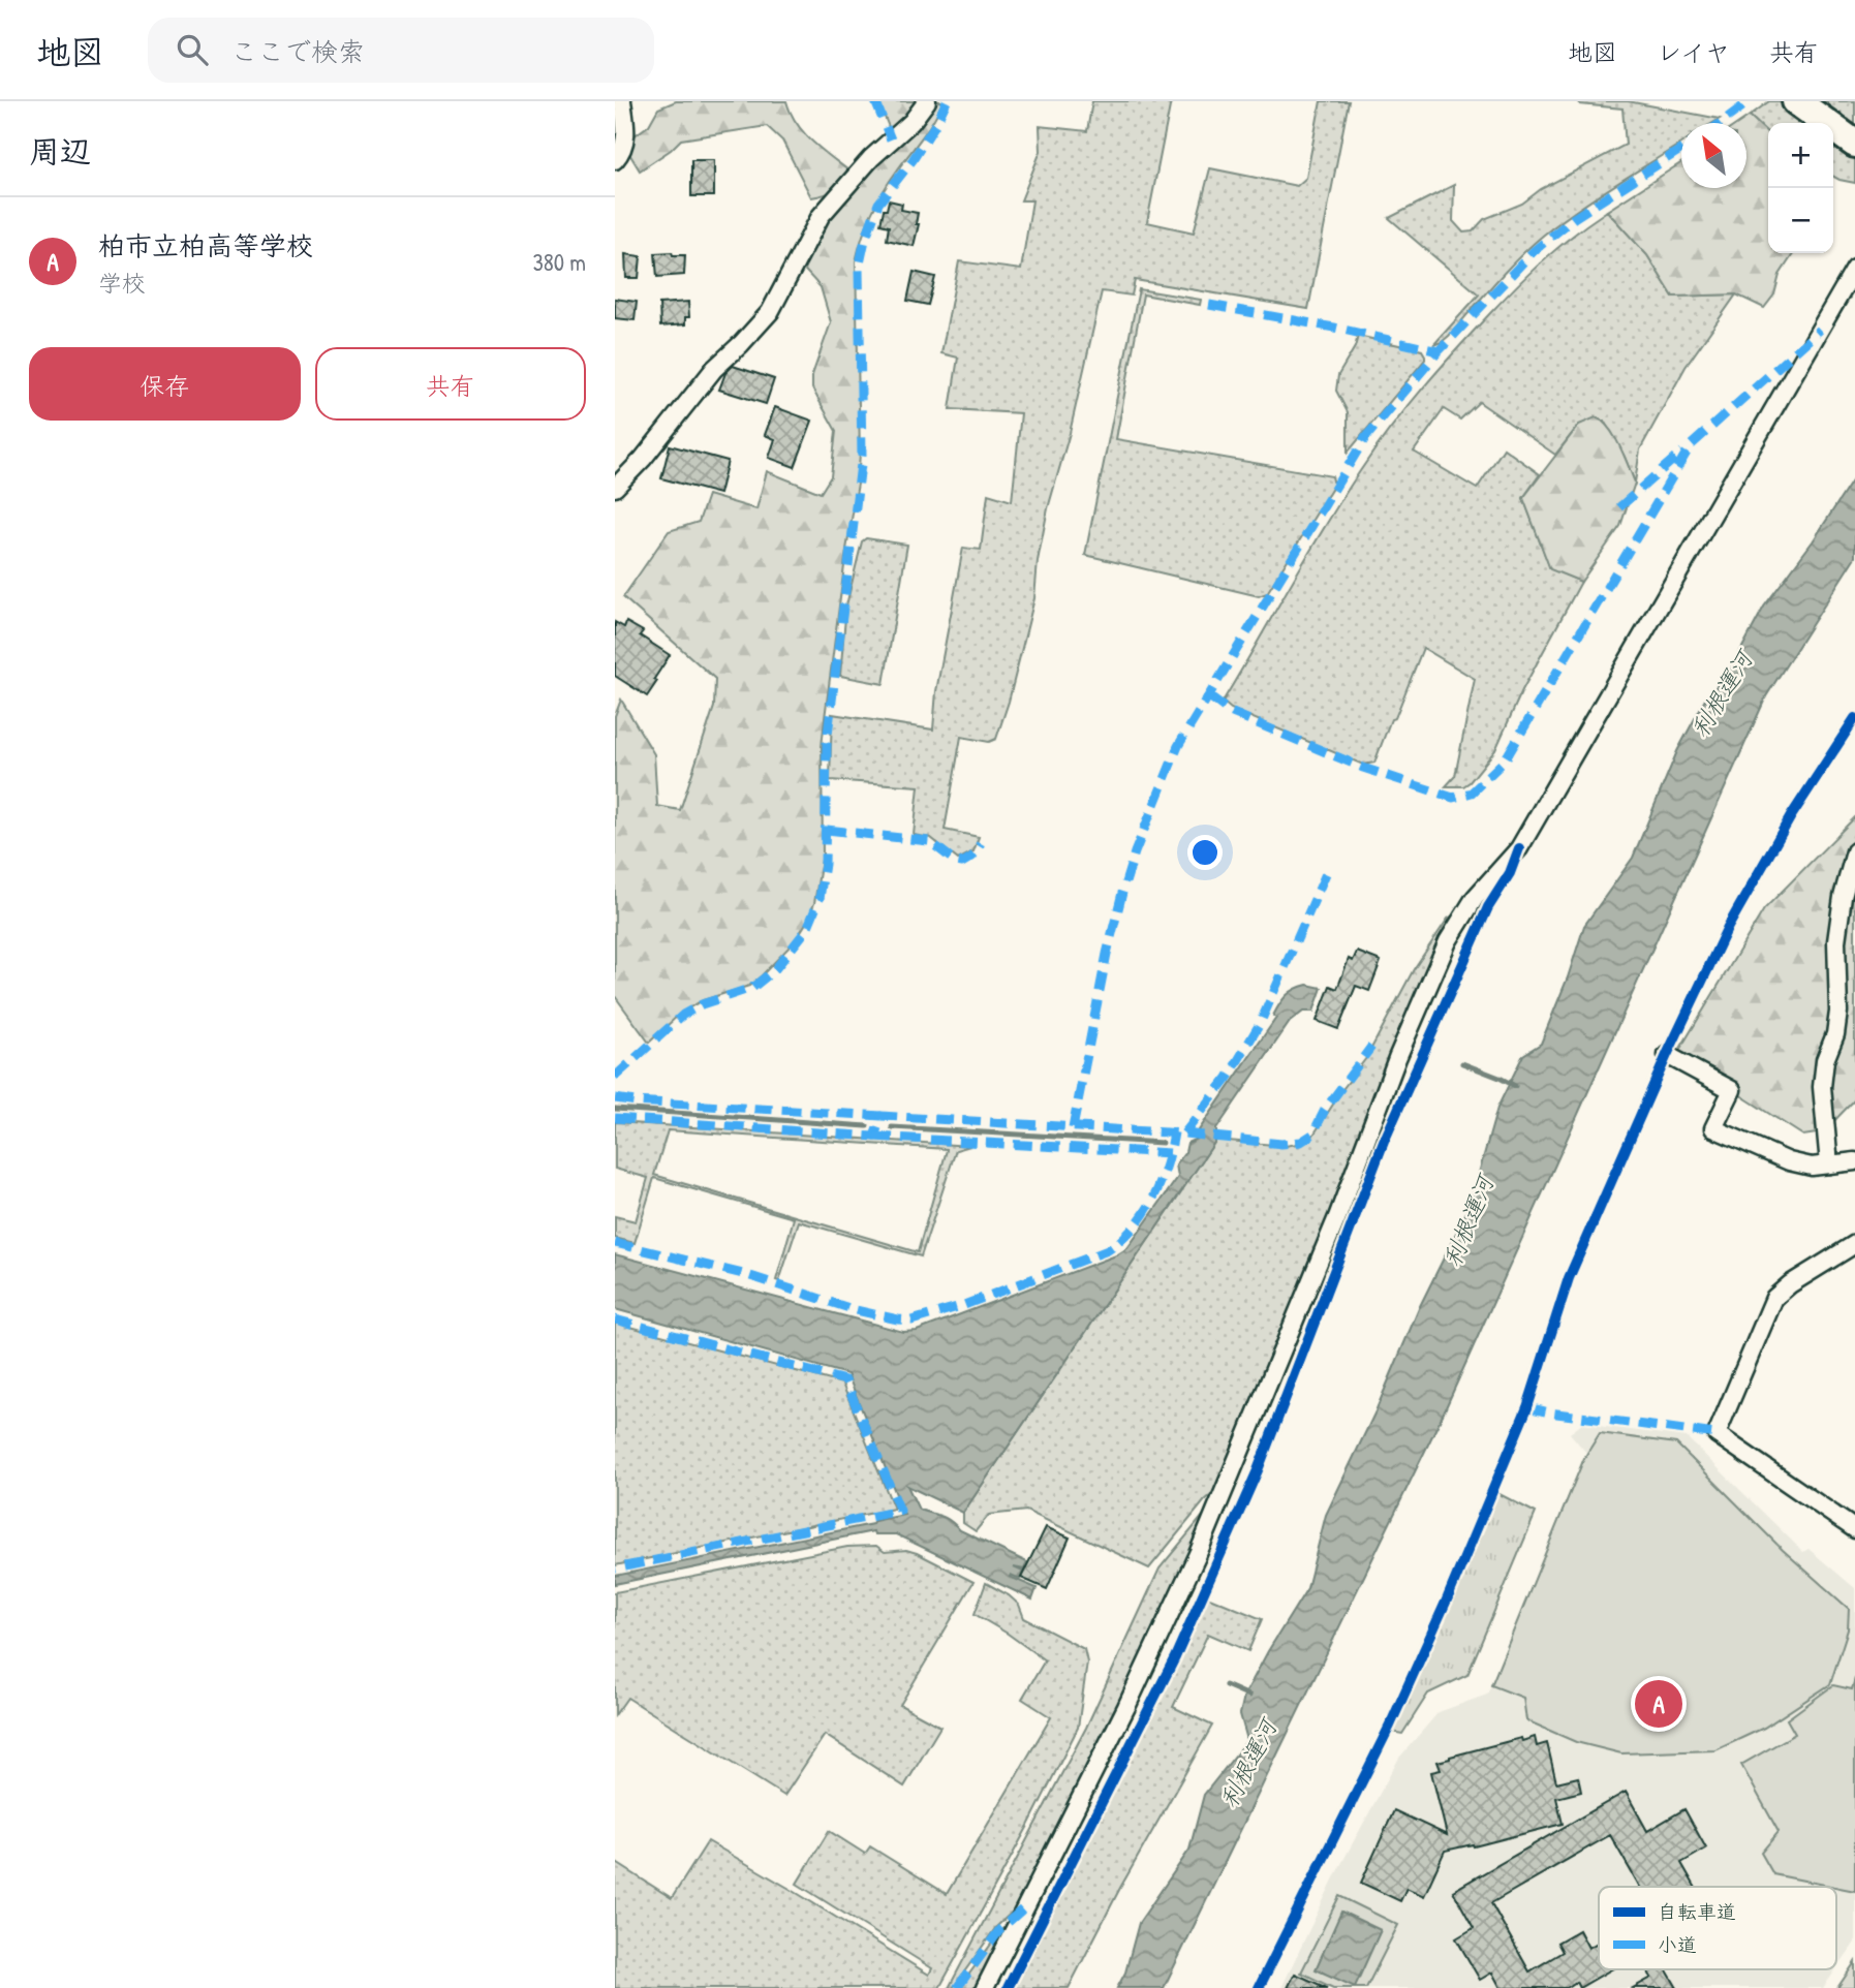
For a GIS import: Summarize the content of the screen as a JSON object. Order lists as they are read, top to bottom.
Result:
{
  "water": ["利根運河"],
  "legend": ["自転車道", "小道"],
  "north": "top left",
  "page": {
    "header": "地図",
    "search": "ここで検索",
    "nav": ["地図", "レイヤ", "共有"],
    "heading": "周辺",
    "map_buttons": ["+", "−"],
    "list": [
      {
        "mark": "A",
        "name": "柏市立柏高等学校",
        "note": "学校",
        "value": "380 m"
      }
    ],
    "buttons": ["保存", "共有"],
    "pins": "A"
  }
}
